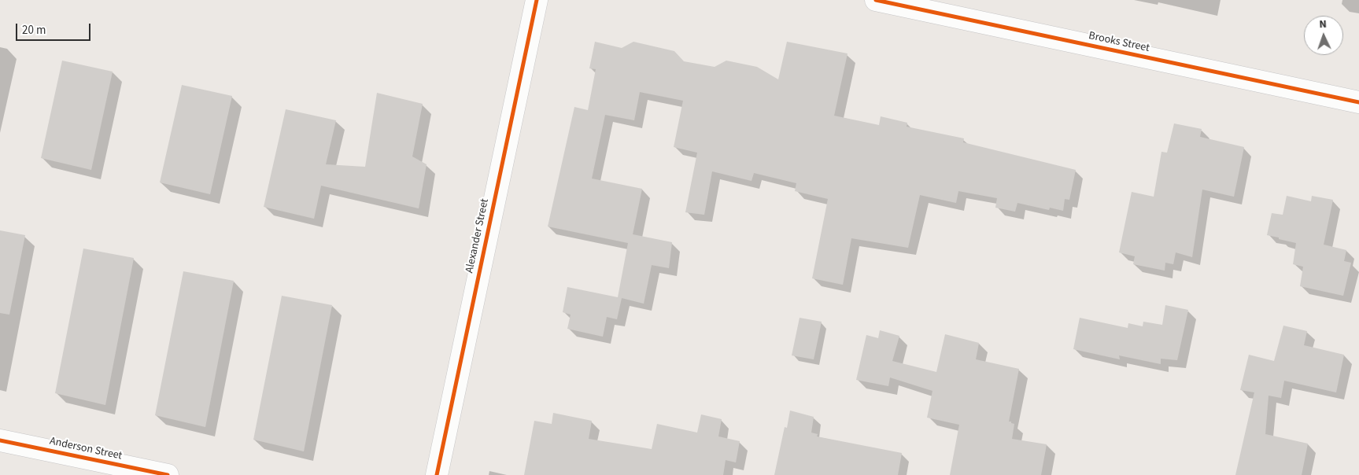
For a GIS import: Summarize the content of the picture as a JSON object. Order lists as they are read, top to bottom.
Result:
{
  "streets": {
    "street": ["Brooks Street", "Alexander Street", "Anderson Street"]
  },
  "scale_bar": "20 m",
  "north": "top"
}
